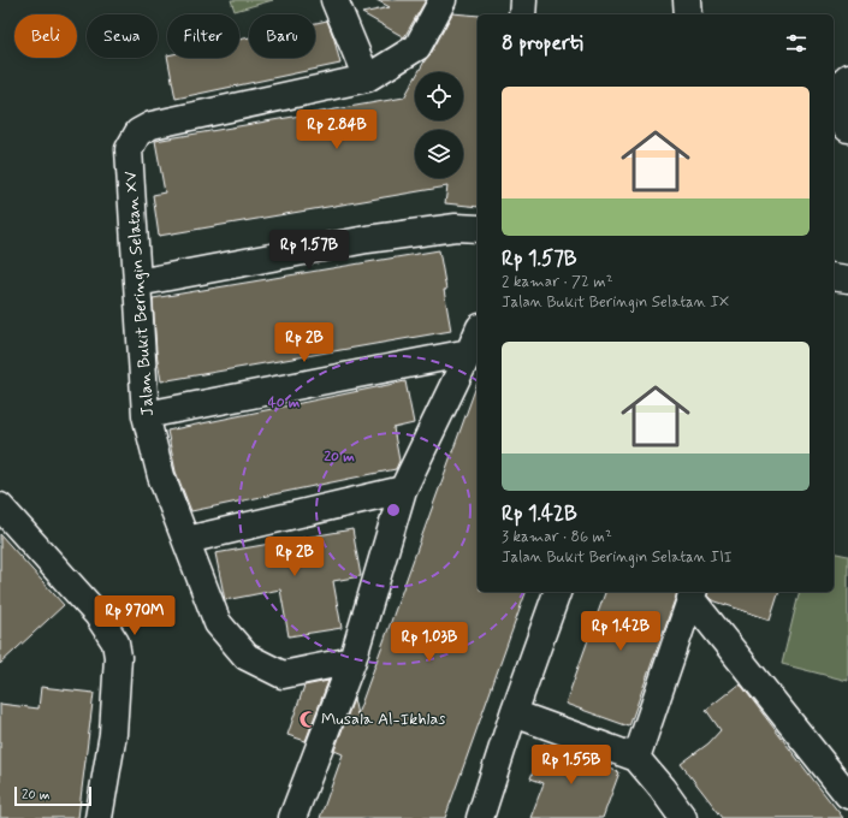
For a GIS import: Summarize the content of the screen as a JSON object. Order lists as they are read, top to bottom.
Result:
{
  "streets": {
    "street": ["Jalan Bukit Beringin Selatan XV"]
  },
  "places": {
    "mosque": ["Musala Al-Ikhlas"]
  },
  "scale_bar": "20 m",
  "page": {
    "chip": [
      "Beli",
      "Sewa",
      "Filter",
      "Baru"
    ],
    "heading": "8 properti",
    "list": [
      {
        "name": "Rp 1.57B",
        "note": "2 kamar · 72 m² · Jalan Bukit Beringin Selatan IX"
      },
      {
        "name": "Rp 1.42B",
        "note": "3 kamar · 86 m² · Jalan Bukit Beringin Selatan III"
      }
    ],
    "price": [
      "Rp 2.84B",
      "Rp 1.57B",
      "Rp 2B",
      "Rp 2B",
      "Rp 970M",
      "Rp 1.42B",
      "Rp 1.03B",
      "Rp 1.55B"
    ],
    "scale": "20 m"
  },
  "rings": ["40 m", "20 m"]
}
